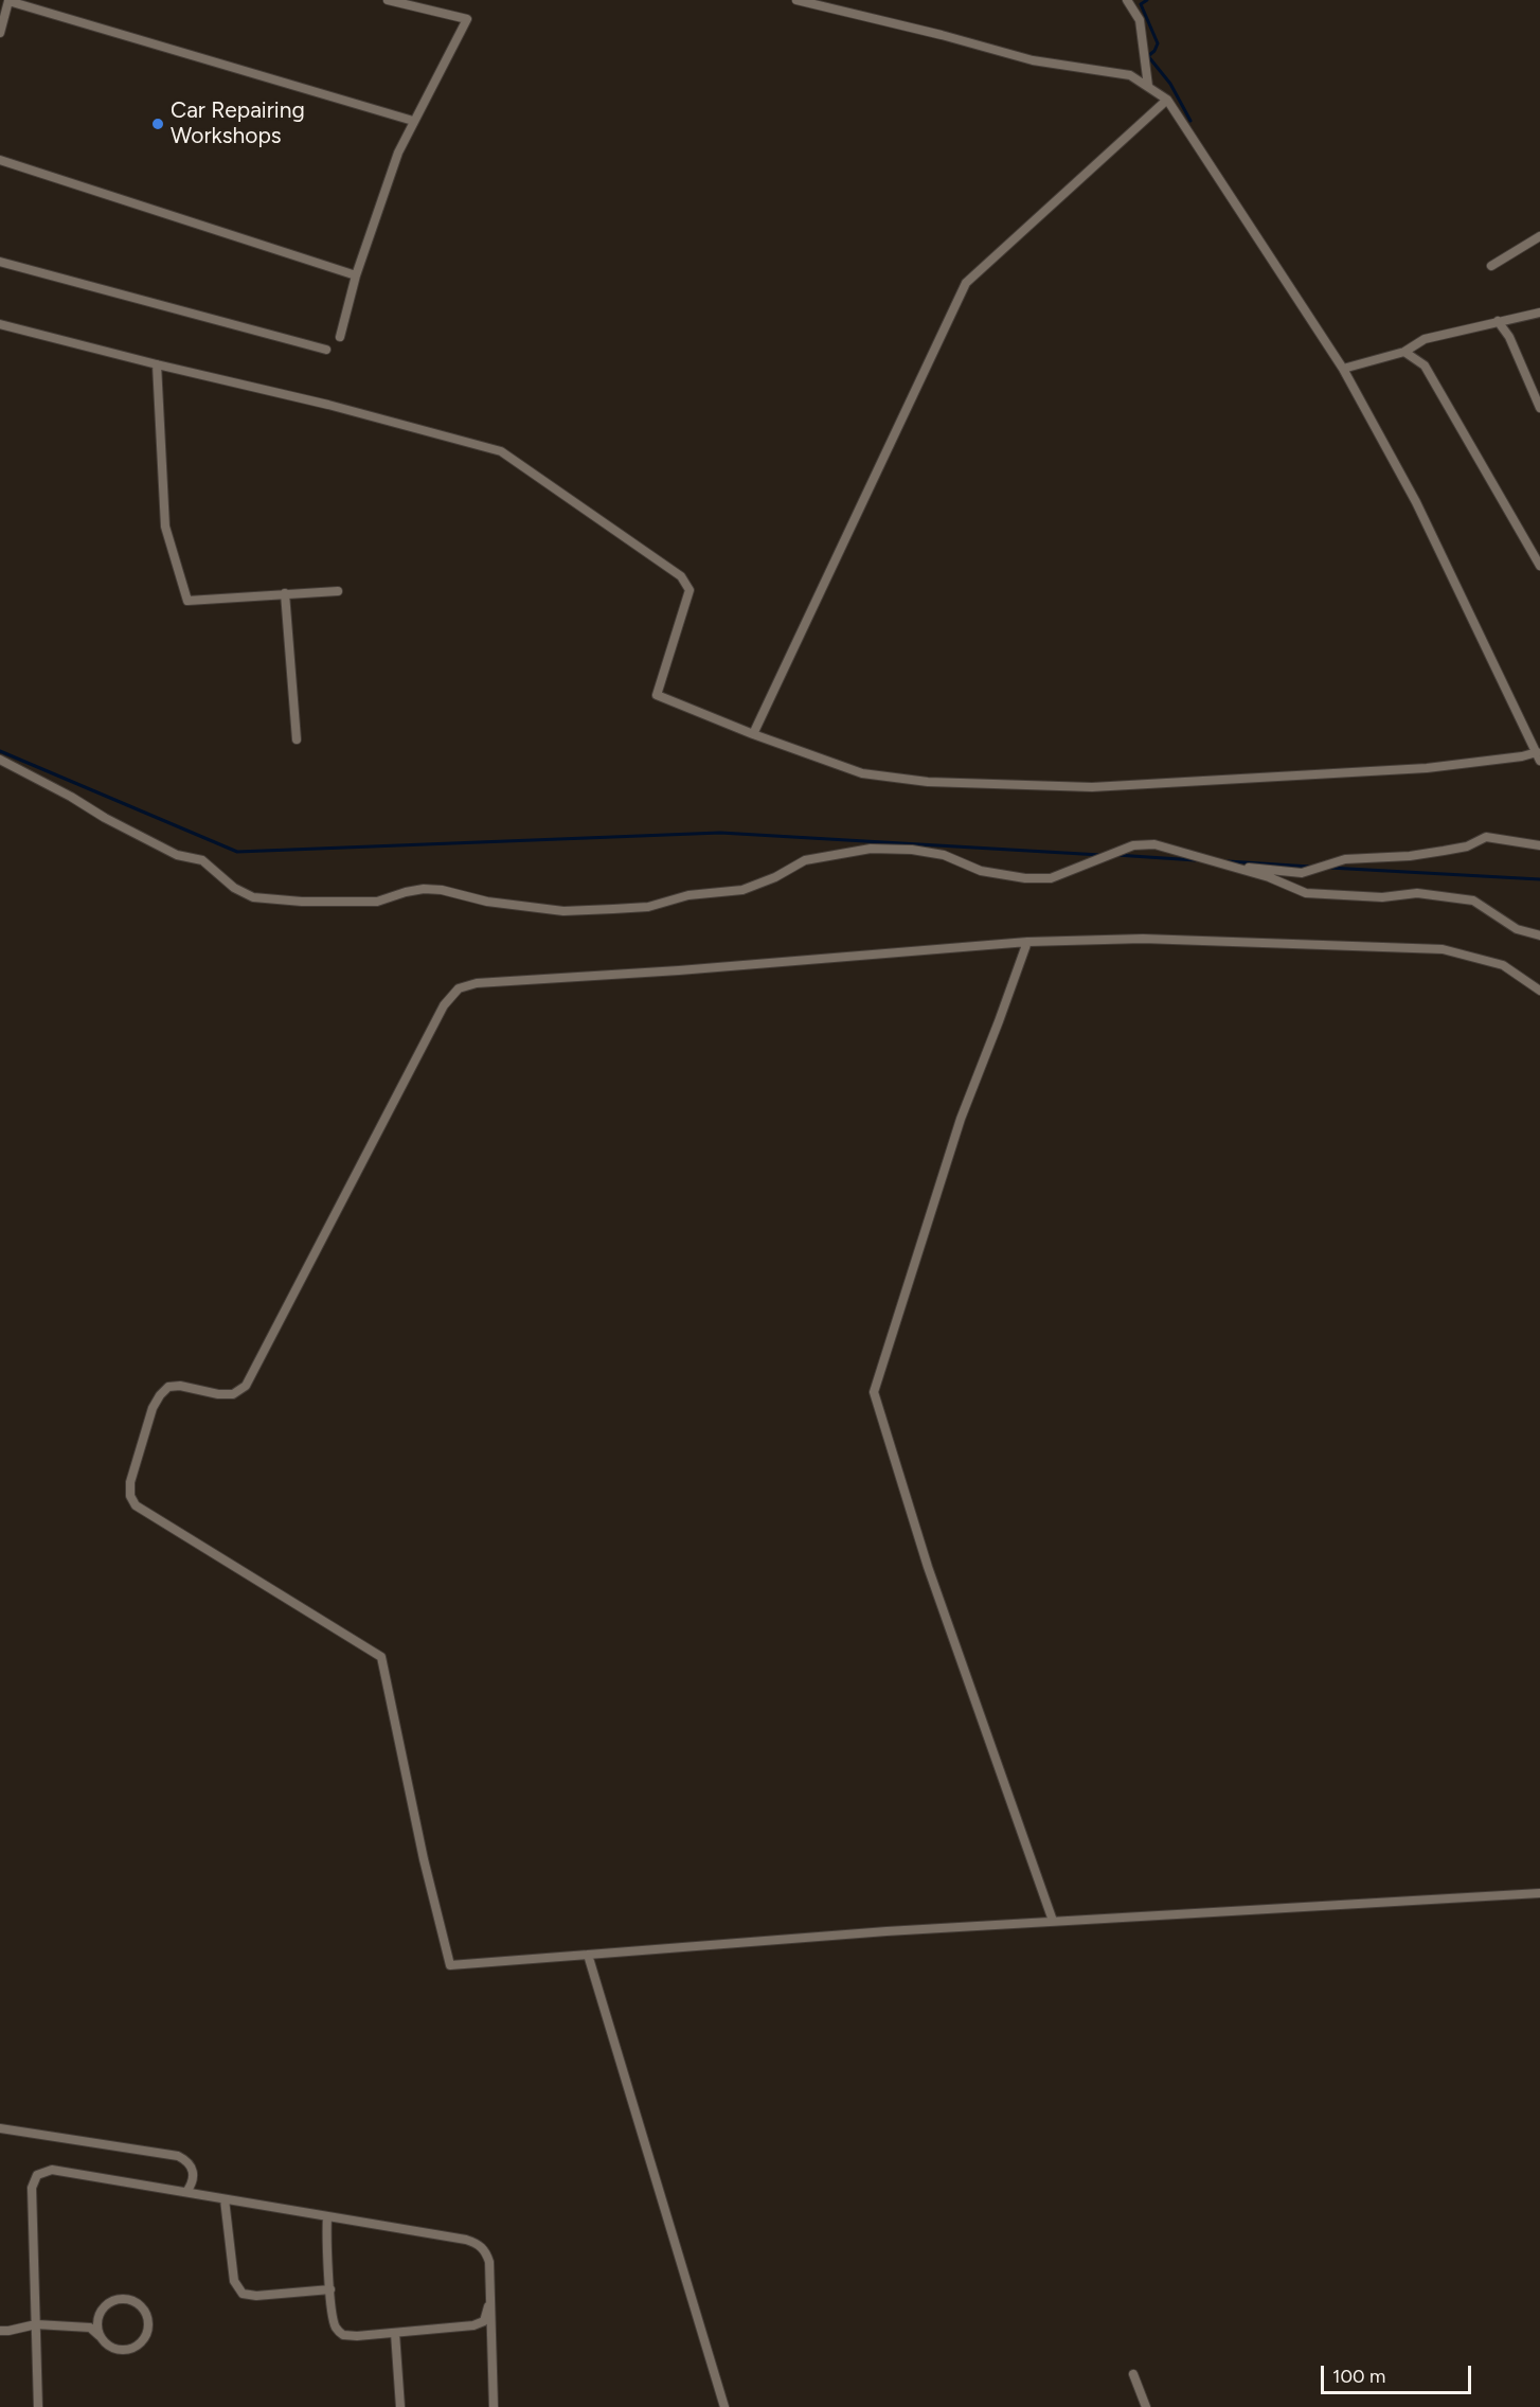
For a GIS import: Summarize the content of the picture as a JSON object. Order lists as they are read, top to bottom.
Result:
{
  "places": ["Car Repairing Workshops"],
  "scale_bar": "100 m"
}
